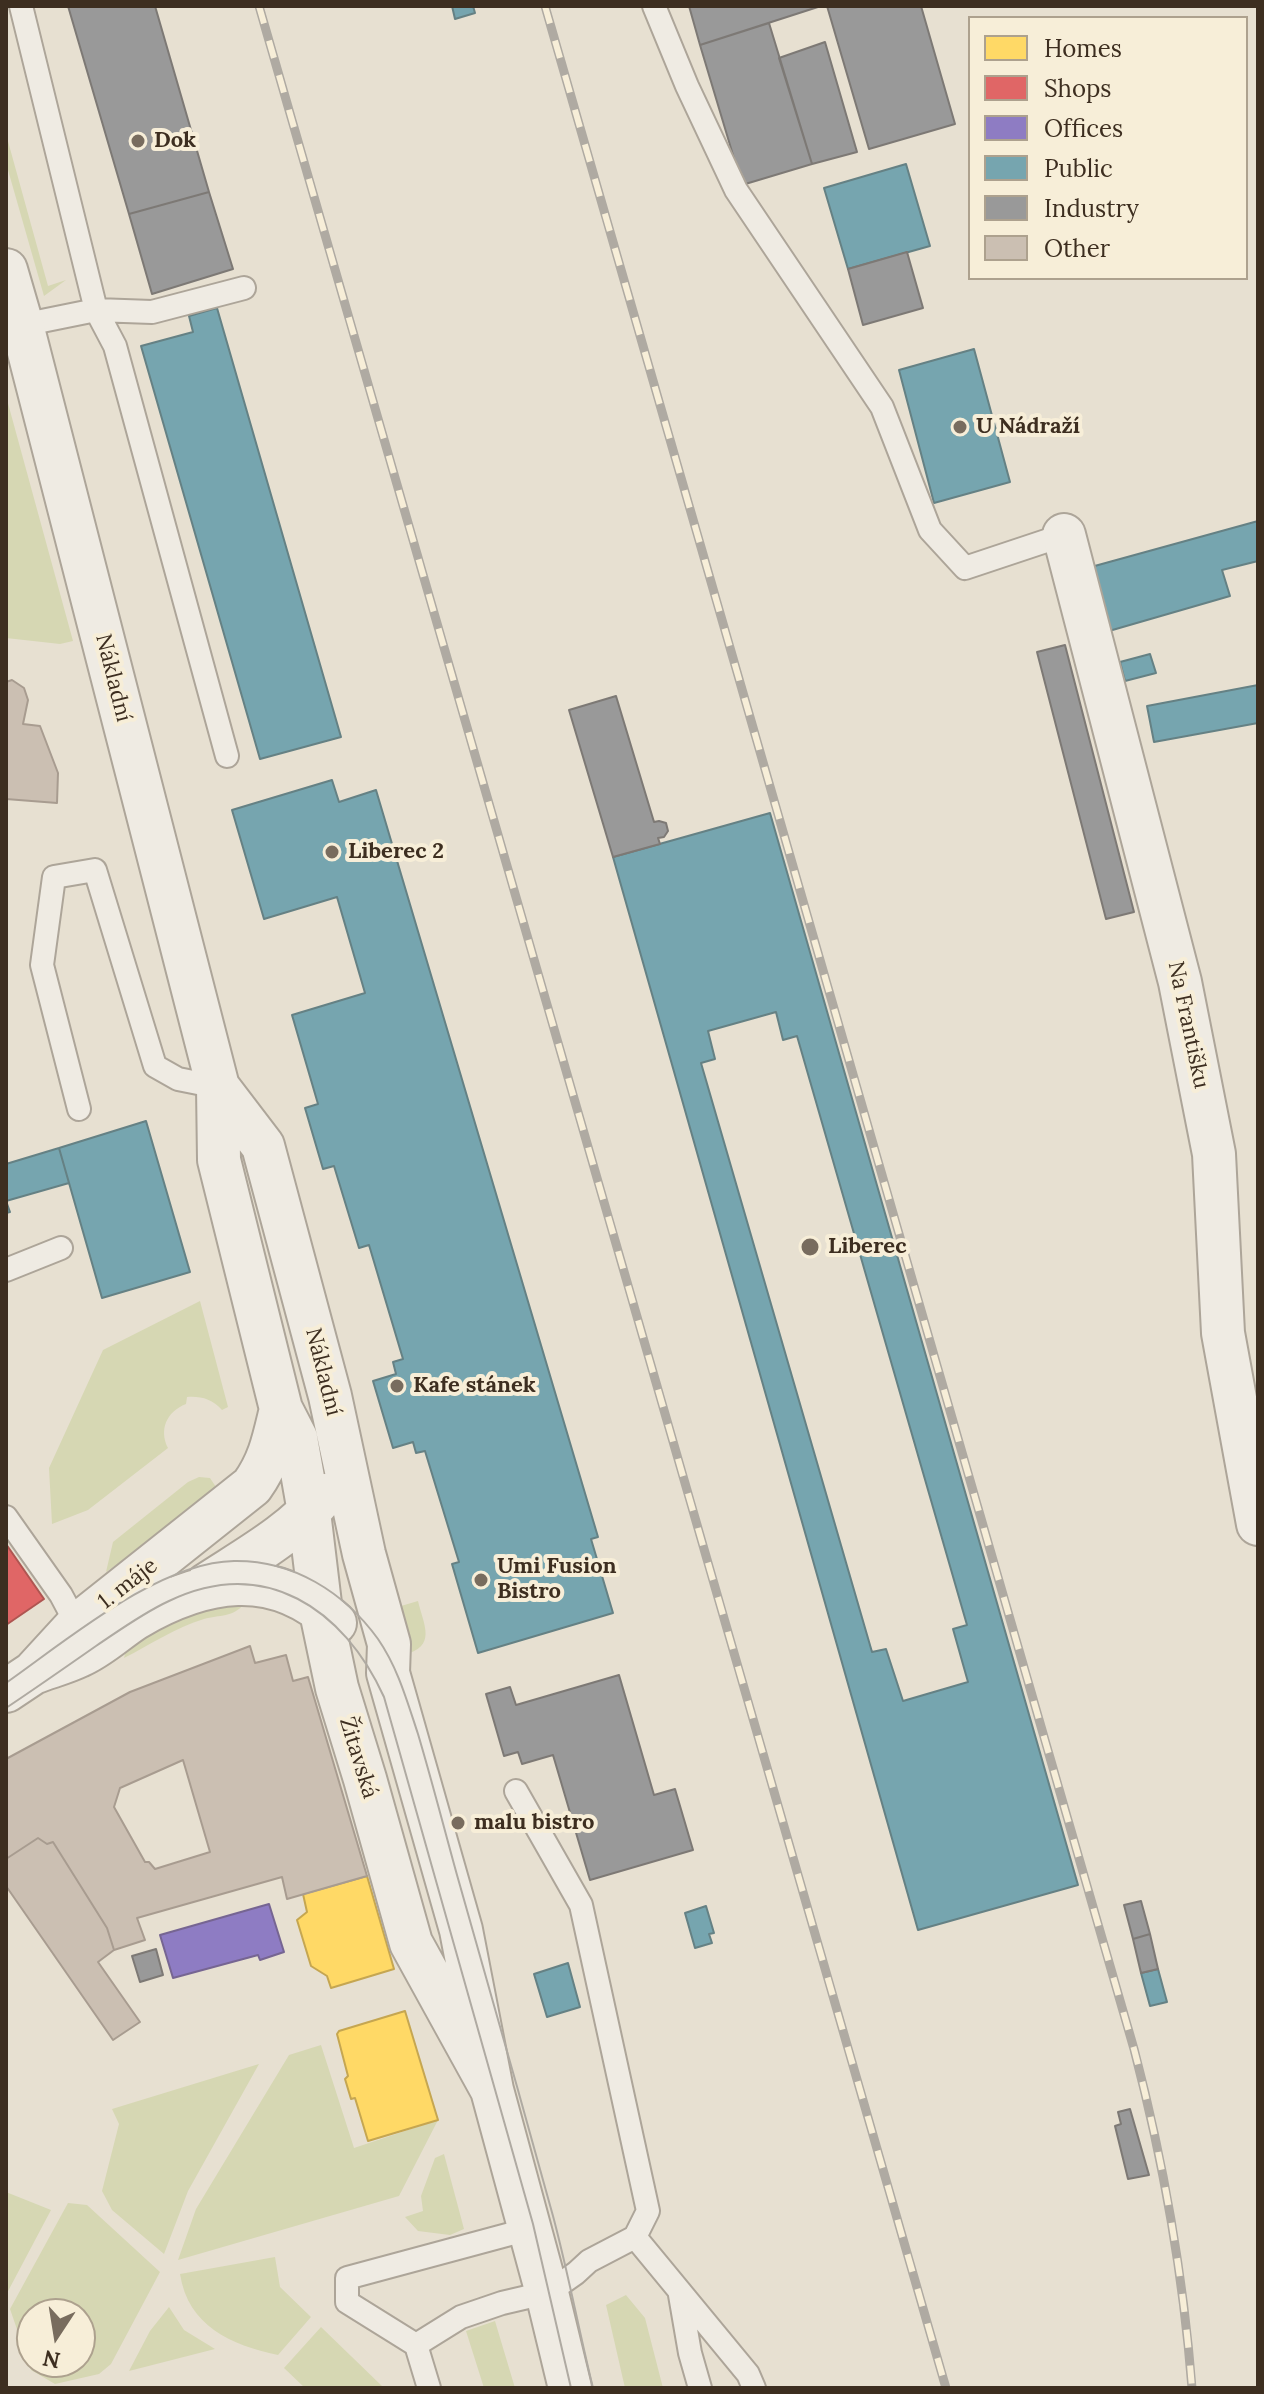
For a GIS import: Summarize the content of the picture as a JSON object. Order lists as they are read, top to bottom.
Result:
{
  "streets": {
    "street": [
      "Nákladní",
      "Na Františku",
      "1. máje",
      "Žitavská"
    ]
  },
  "crossings": [
    ["Nákladní", "1. máje"],
    ["Nákladní", "Žitavská"],
    ["1. máje", "Žitavská"]
  ],
  "places": [
    "Dok",
    "U Nádraží",
    "Liberec 2",
    "Liberec",
    "Kafe stánek",
    "Umi Fusion Bistro",
    "malu bistro"
  ],
  "legend": [
    "Homes",
    "Shops",
    "Offices",
    "Public",
    "Industry",
    "Other"
  ],
  "north": "bottom"
}
